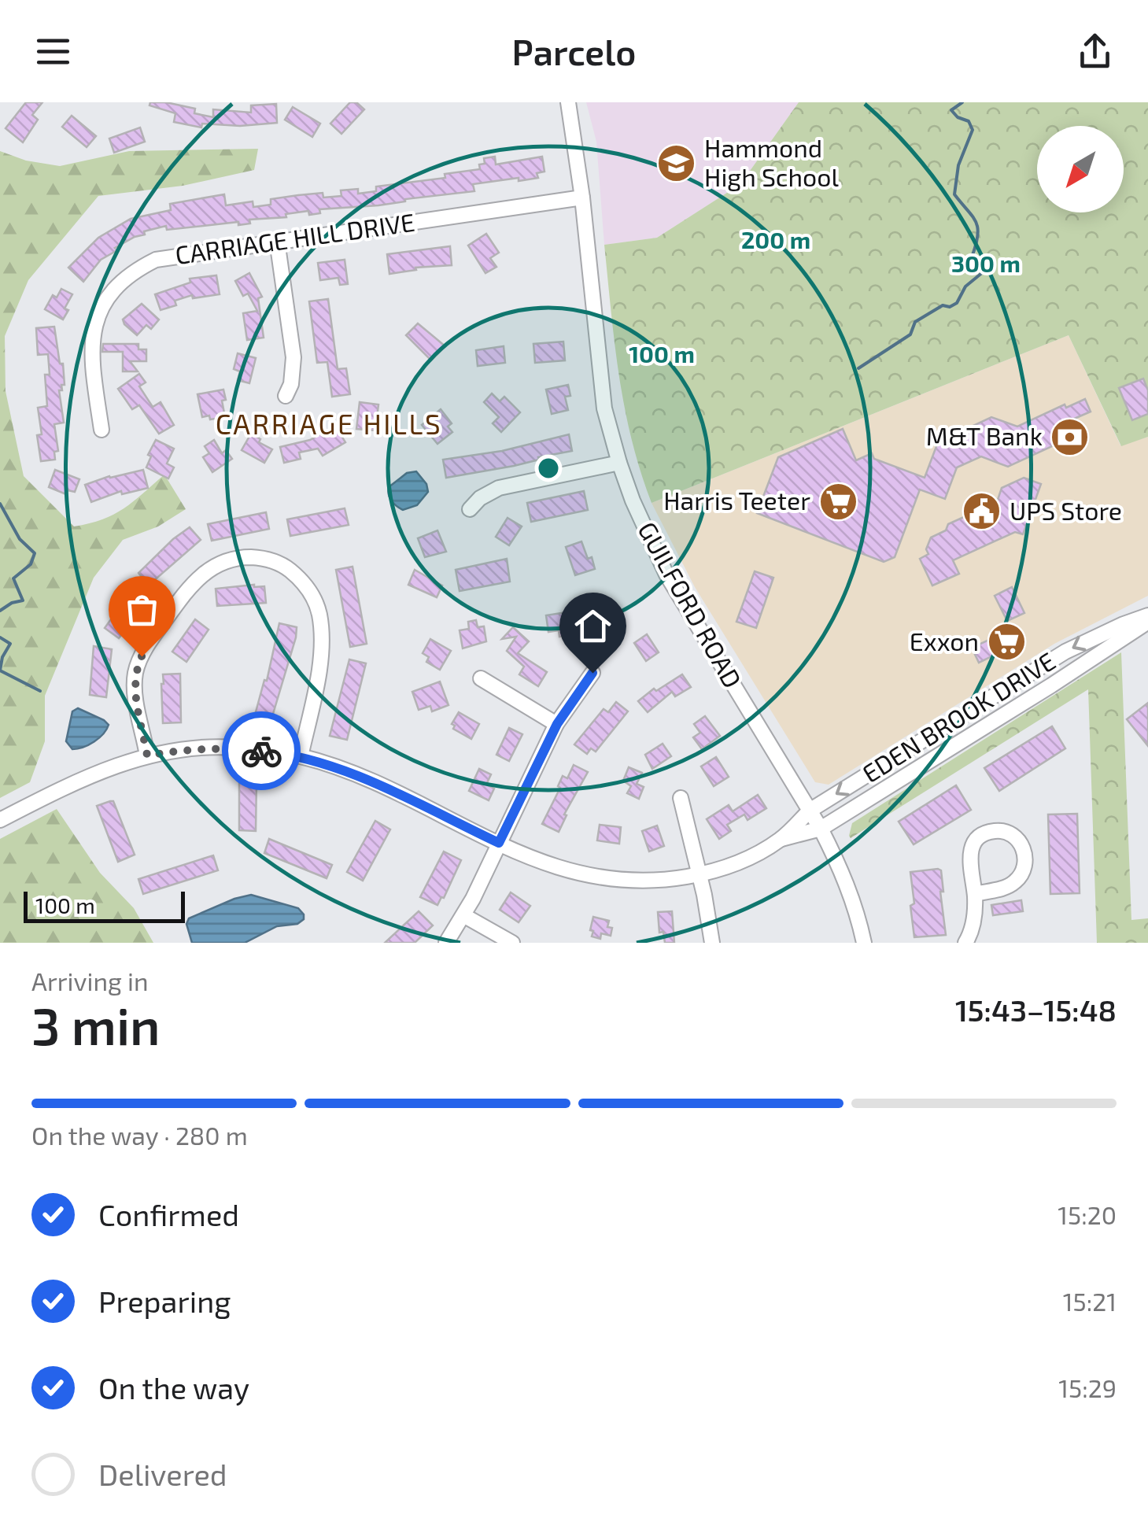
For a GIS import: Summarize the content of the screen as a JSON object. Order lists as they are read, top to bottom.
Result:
{
  "streets": {
    "street": ["CARRIAGE HILL DRIVE", "GUILFORD ROAD", "EDEN BROOK DRIVE"]
  },
  "crossings": [
    ["CARRIAGE HILL DRIVE", "GUILFORD ROAD"],
    ["GUILFORD ROAD", "EDEN BROOK DRIVE"]
  ],
  "districts": ["CARRIAGE HILLS"],
  "places": {
    "school or university": ["Hammond High School"],
    "bank": ["M&T Bank"],
    "supermarket": ["Harris Teeter", "Exxon"],
    "public building": ["UPS Store"]
  },
  "scale_bar": "100 m",
  "north": "bottom left",
  "page": {
    "header": "Parcelo",
    "scale": "100 m",
    "heading": ["3 min", "Arriving in", "15:43–15:48"],
    "bar": "On the way · 280 m",
    "list": [
      ["Confirmed", "15:20"],
      ["Preparing", "15:21"],
      ["On the way", "15:29"],
      "Delivered"
    ]
  },
  "rings": ["200 m", "300 m", "100 m"]
}
